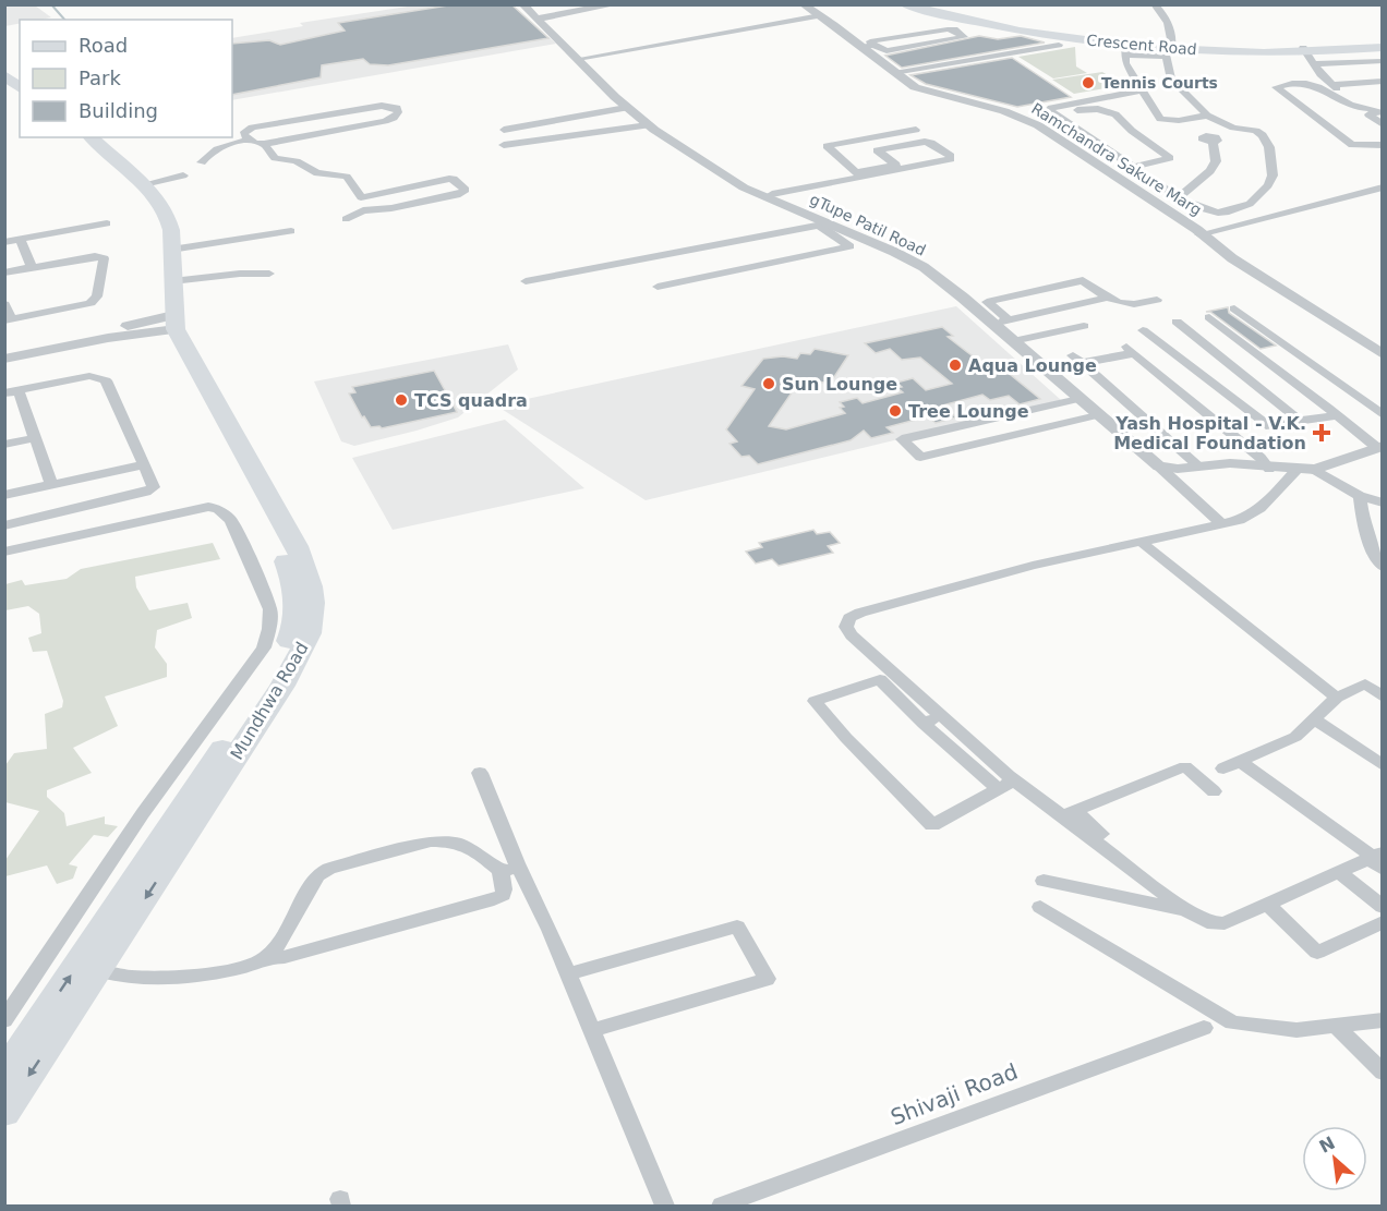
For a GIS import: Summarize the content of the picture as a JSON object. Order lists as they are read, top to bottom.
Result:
{
  "streets": {
    "highway": ["Mundhwa Road"],
    "main road": ["Crescent Road"],
    "street": ["Ramchandra Sakure Marg", "gTupe Patil Road", "Shivaji Road"]
  },
  "places": {
    "other": [
      "Tennis Courts",
      "Aqua Lounge",
      "Sun Lounge",
      "TCS quadra",
      "Tree Lounge"
    ],
    "health": ["Yash Hospital - V.K. Medical Foundation"]
  },
  "legend": ["Road", "Park", "Building"],
  "north": "top left"
}
